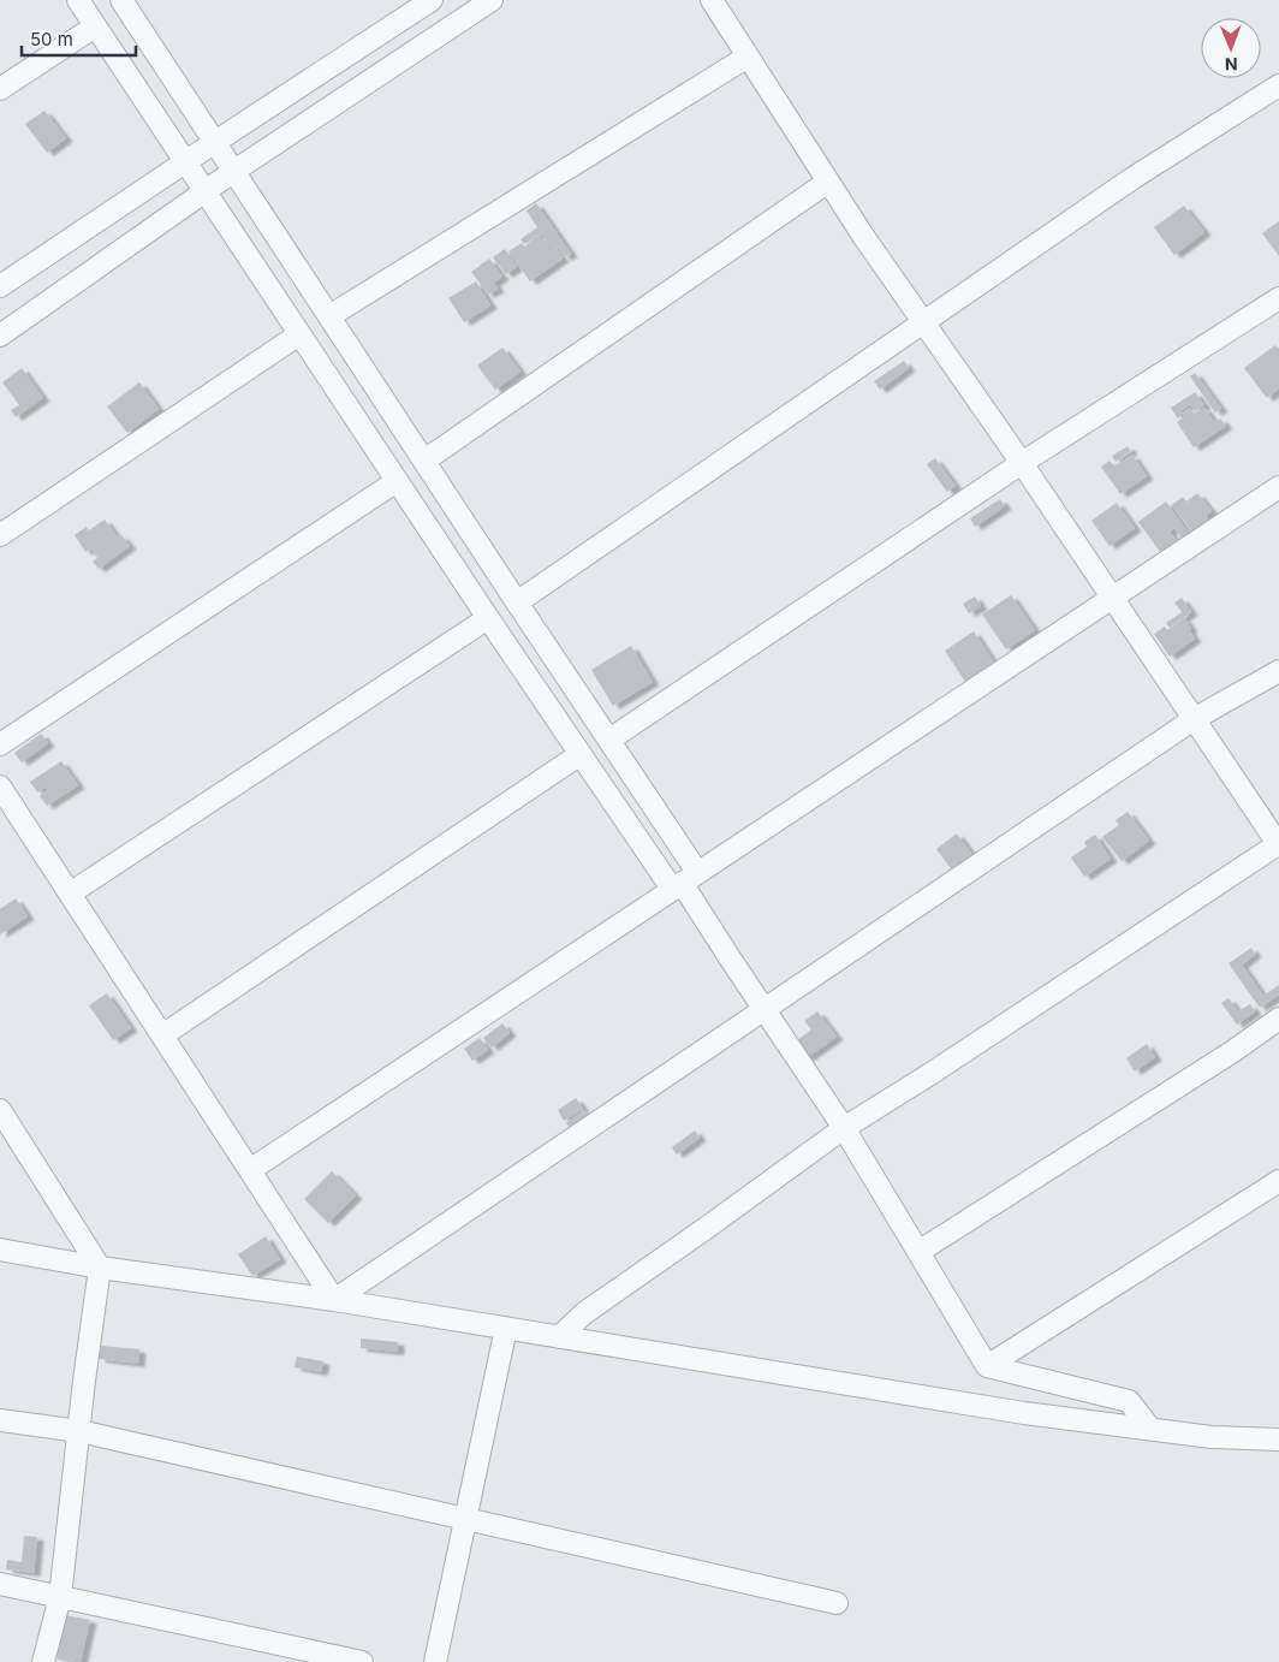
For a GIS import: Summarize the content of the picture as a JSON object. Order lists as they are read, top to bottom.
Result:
{
  "scale_bar": "50 m",
  "north": "bottom"
}
